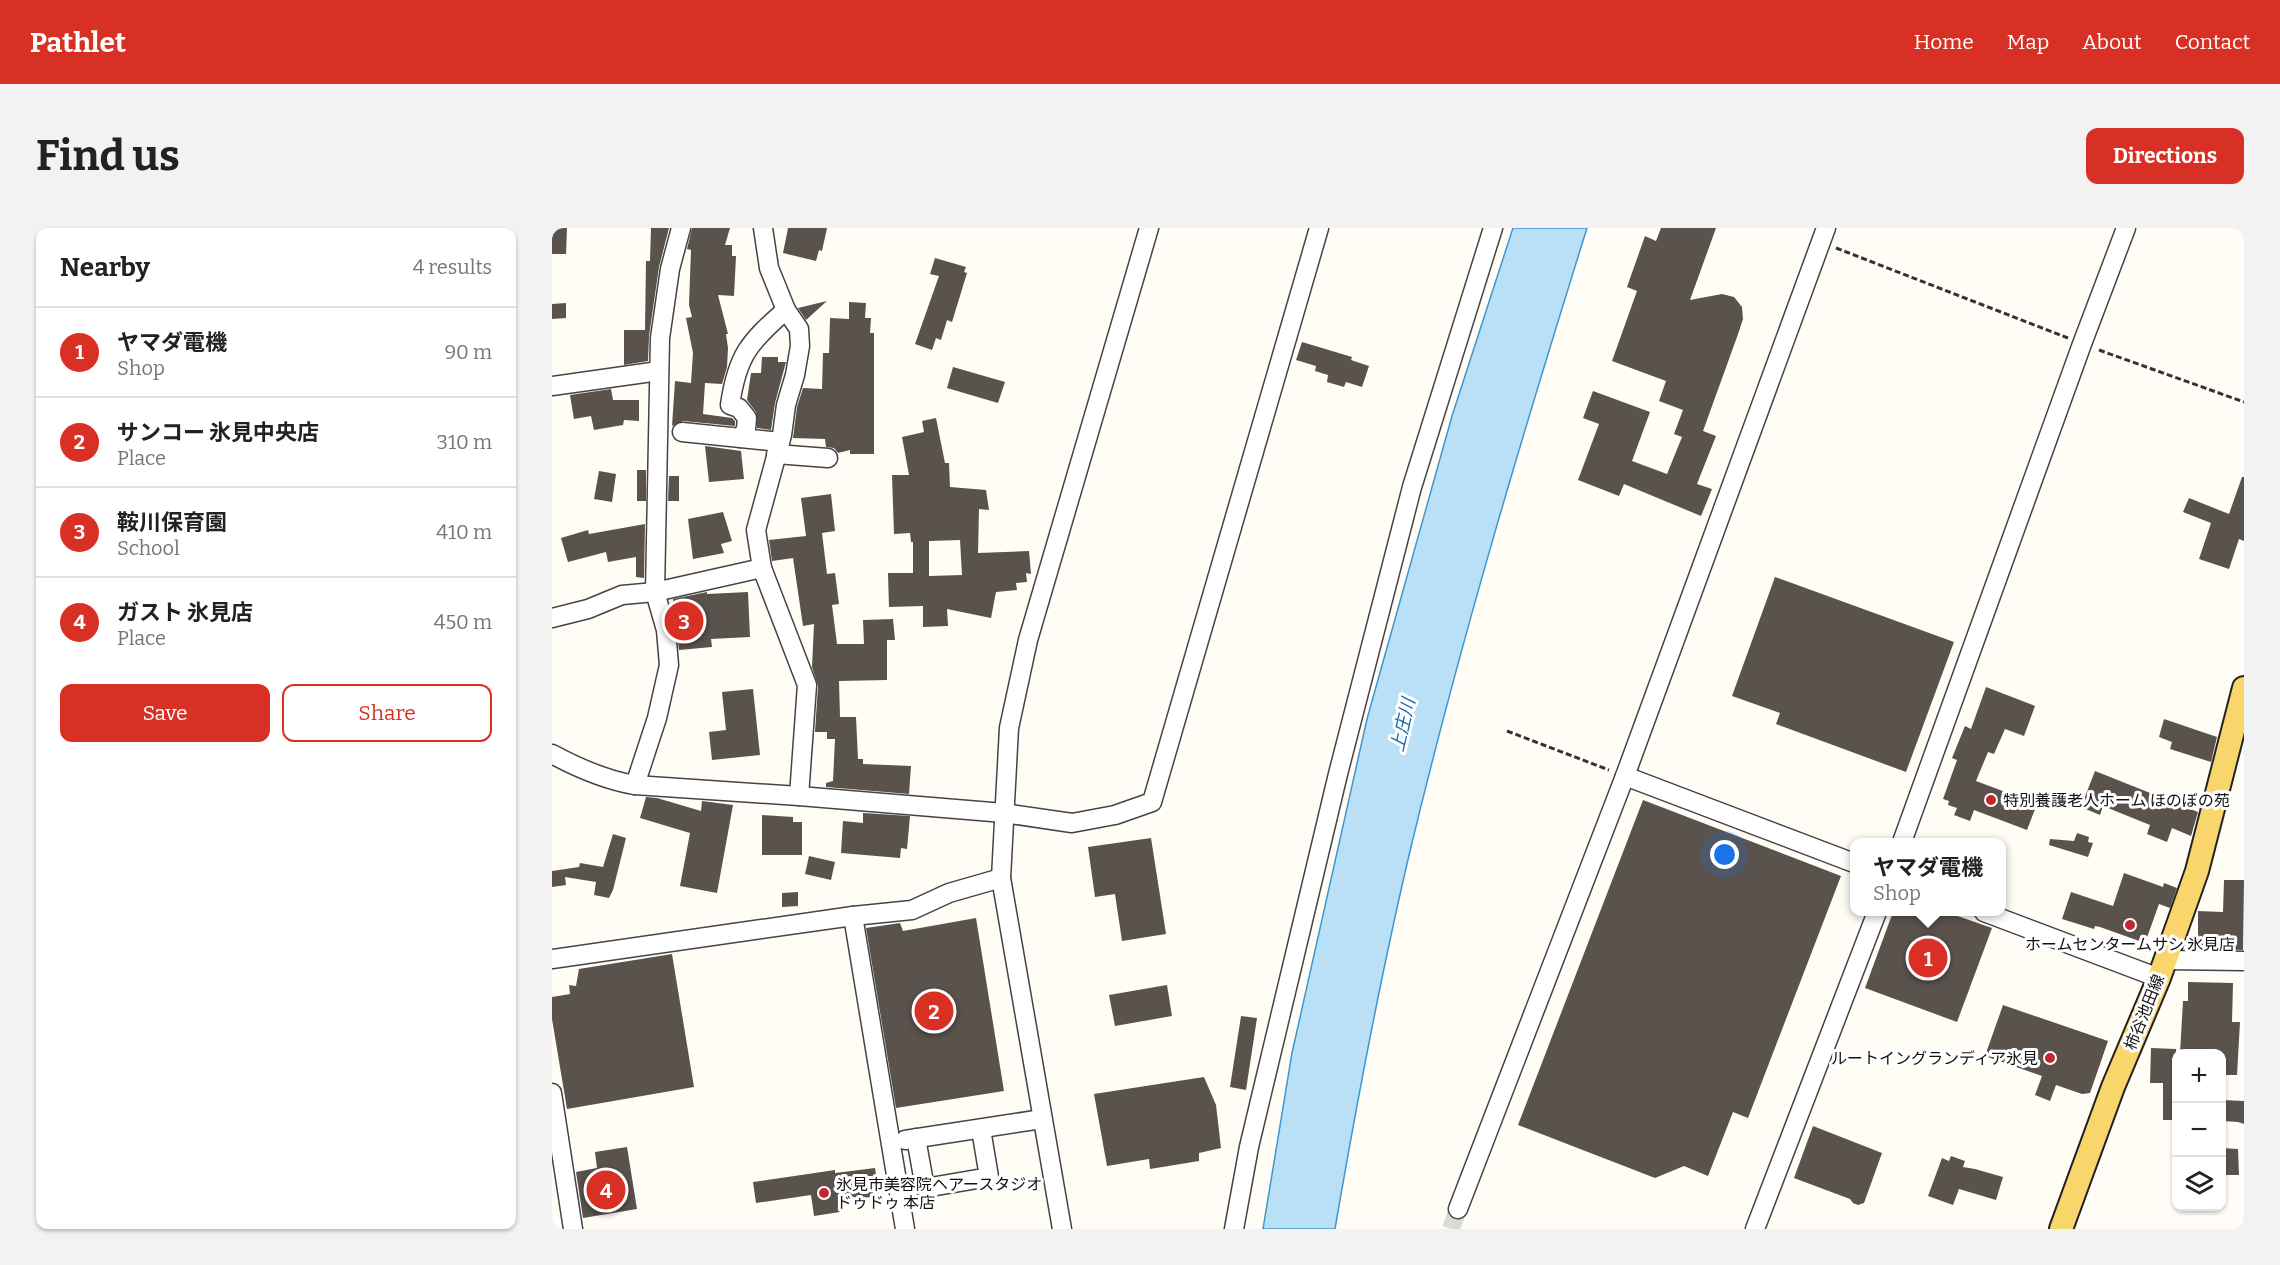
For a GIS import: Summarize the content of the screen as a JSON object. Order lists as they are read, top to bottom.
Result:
{
  "streets": {
    "main road": ["柿谷池田線"]
  },
  "water": ["上庄川"],
  "places": [
    "特別養護老人ホーム ほのぼの苑",
    "ホームセンタームサシ 氷見店",
    "ルートイングランディア氷見",
    "氷見市美容院ヘアースタジオ ドゥドゥ 本店"
  ],
  "page": {
    "header": "Pathlet",
    "nav": [
      "Home",
      "Map",
      "About",
      "Contact"
    ],
    "buttons": [
      "Directions",
      ["Save", "Share"]
    ],
    "title": "Find us",
    "heading": ["Nearby", "4 results"],
    "list": [
      {
        "mark": "1",
        "name": "ヤマダ電機",
        "note": "Shop",
        "value": "90 m"
      },
      {
        "mark": "2",
        "name": "サンコー 氷見中央店",
        "note": "Place",
        "value": "310 m"
      },
      {
        "mark": "3",
        "name": "鞍川保育園",
        "note": "School",
        "value": "410 m"
      },
      {
        "mark": "4",
        "name": "ガスト 氷見店",
        "note": "Place",
        "value": "450 m"
      }
    ],
    "pins": [
      "3",
      "1",
      "2",
      "4"
    ],
    "popup": ["ヤマダ電機", "Shop"],
    "map_buttons": ["+", "−"]
  }
}
